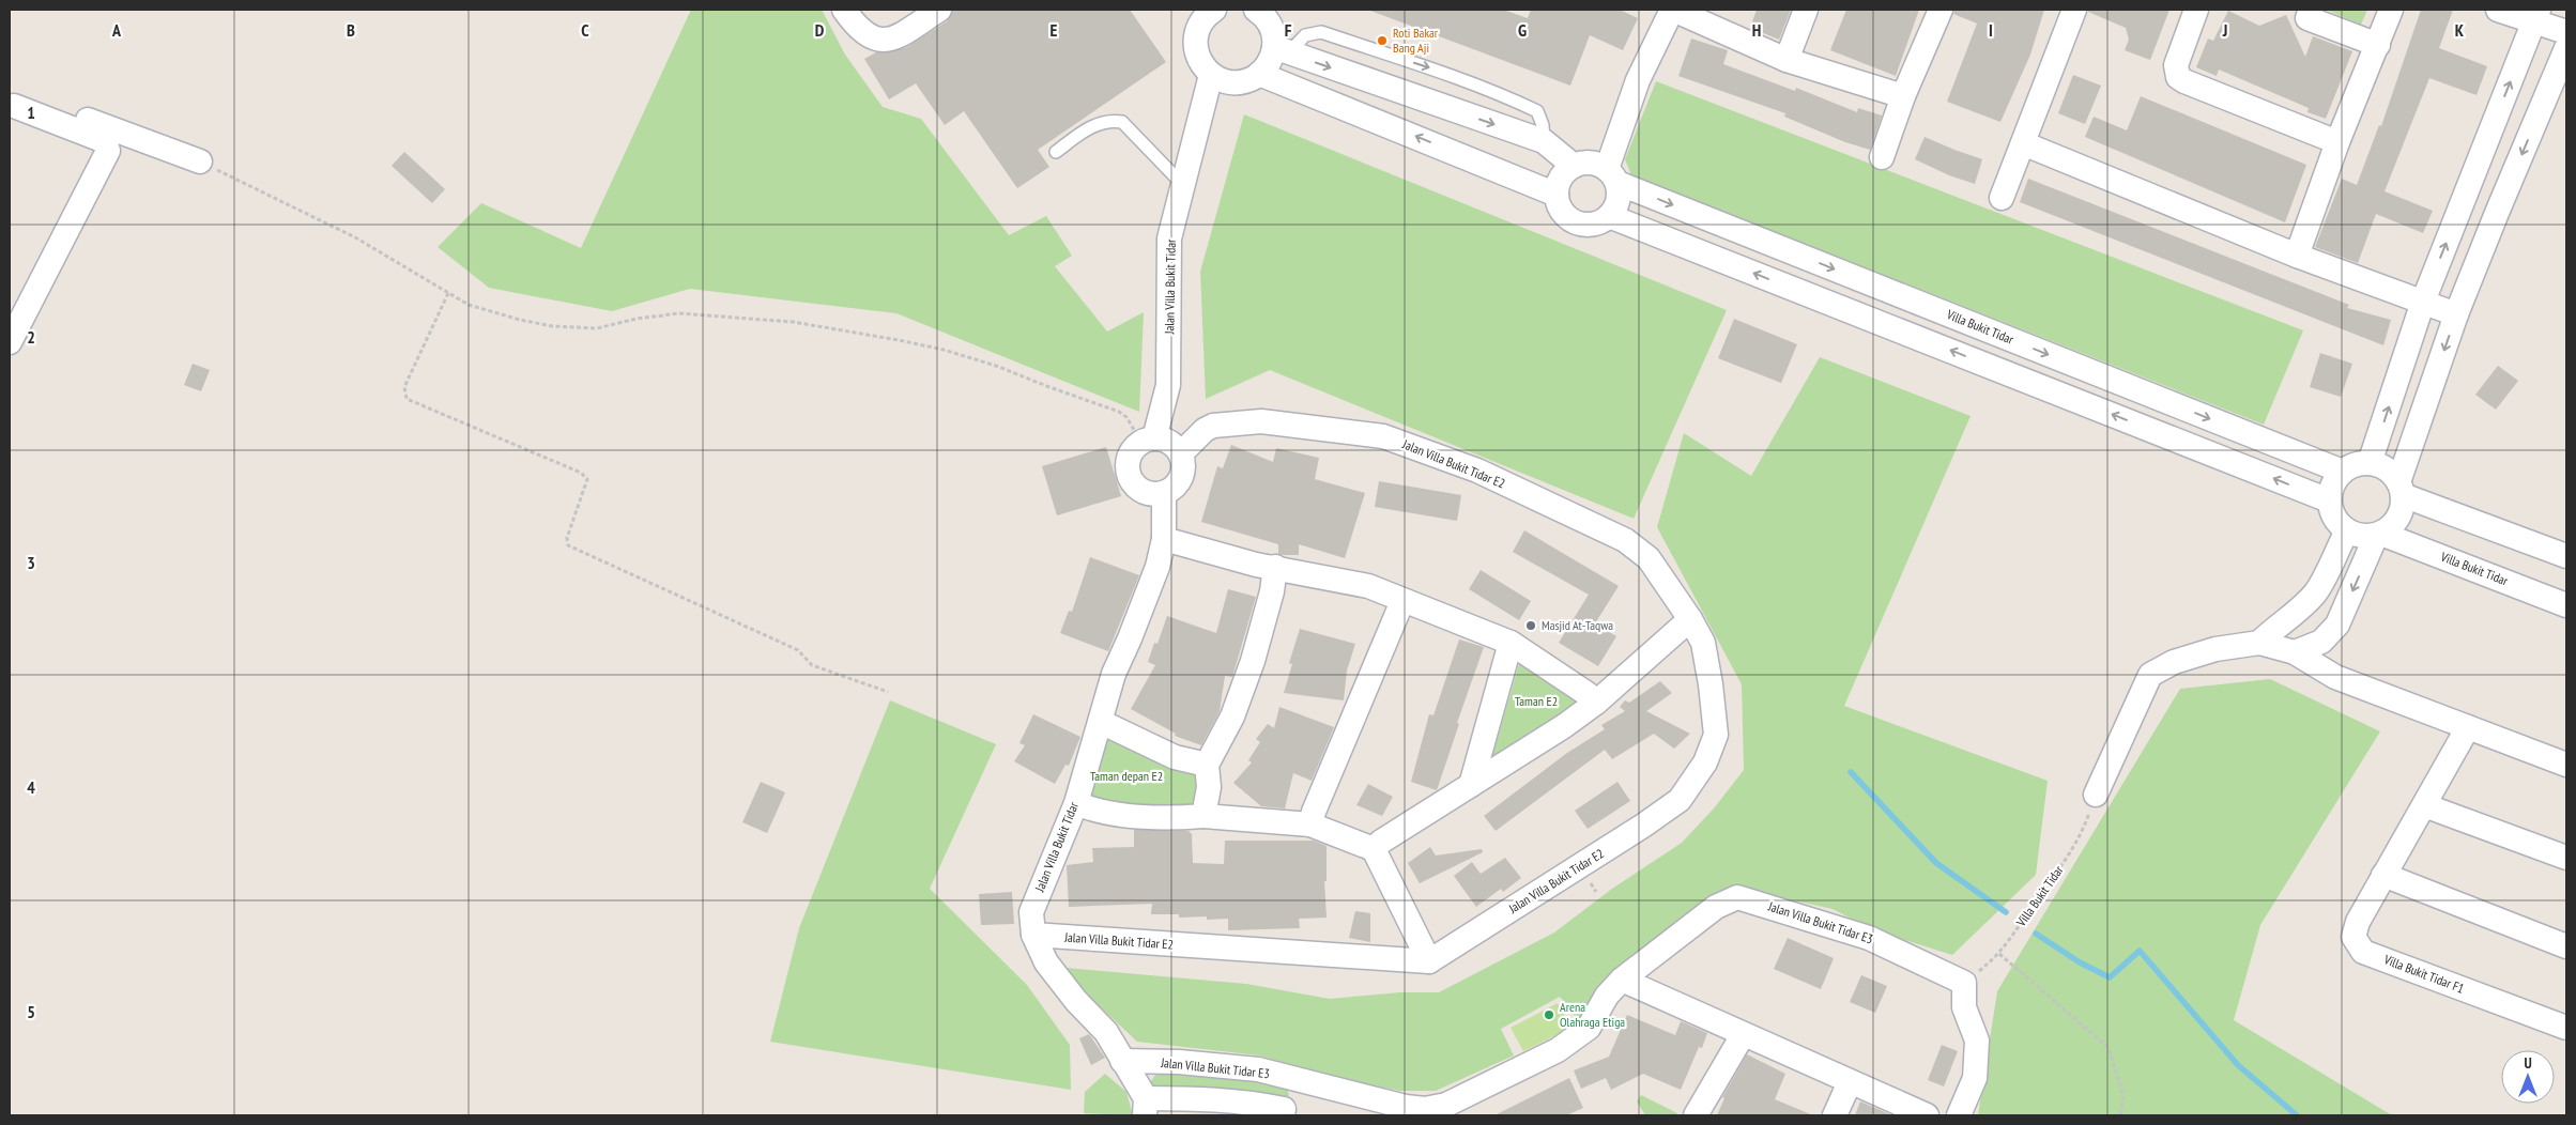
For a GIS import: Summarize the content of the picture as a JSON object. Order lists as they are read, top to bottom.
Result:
{
  "streets": {
    "street": [
      "Jalan Villa Bukit Tidar",
      "Villa Bukit Tidar",
      "Jalan Villa Bukit Tidar E2",
      "Jalan Villa Bukit Tidar E3",
      "Villa Bukit Tidar F1"
    ]
  },
  "crossings": [
    ["Jalan Villa Bukit Tidar", "Jalan Villa Bukit Tidar E2"],
    ["Jalan Villa Bukit Tidar", "Jalan Villa Bukit Tidar E3"],
    ["Villa Bukit Tidar", "Jalan Villa Bukit Tidar E3"]
  ],
  "parks": ["Taman E2", "Taman depan E2"],
  "places": ["Roti Bakar Bang Aji", "Masjid At-Taqwa", "Arena Olahraga Etiga"],
  "north": "top",
  "grid": {
    "columns": [
      "A",
      "B",
      "C",
      "D",
      "E",
      "F",
      "G",
      "H",
      "I",
      "J",
      "K"
    ],
    "rows": [
      "1",
      "2",
      "3",
      "4",
      "5"
    ]
  }
}
